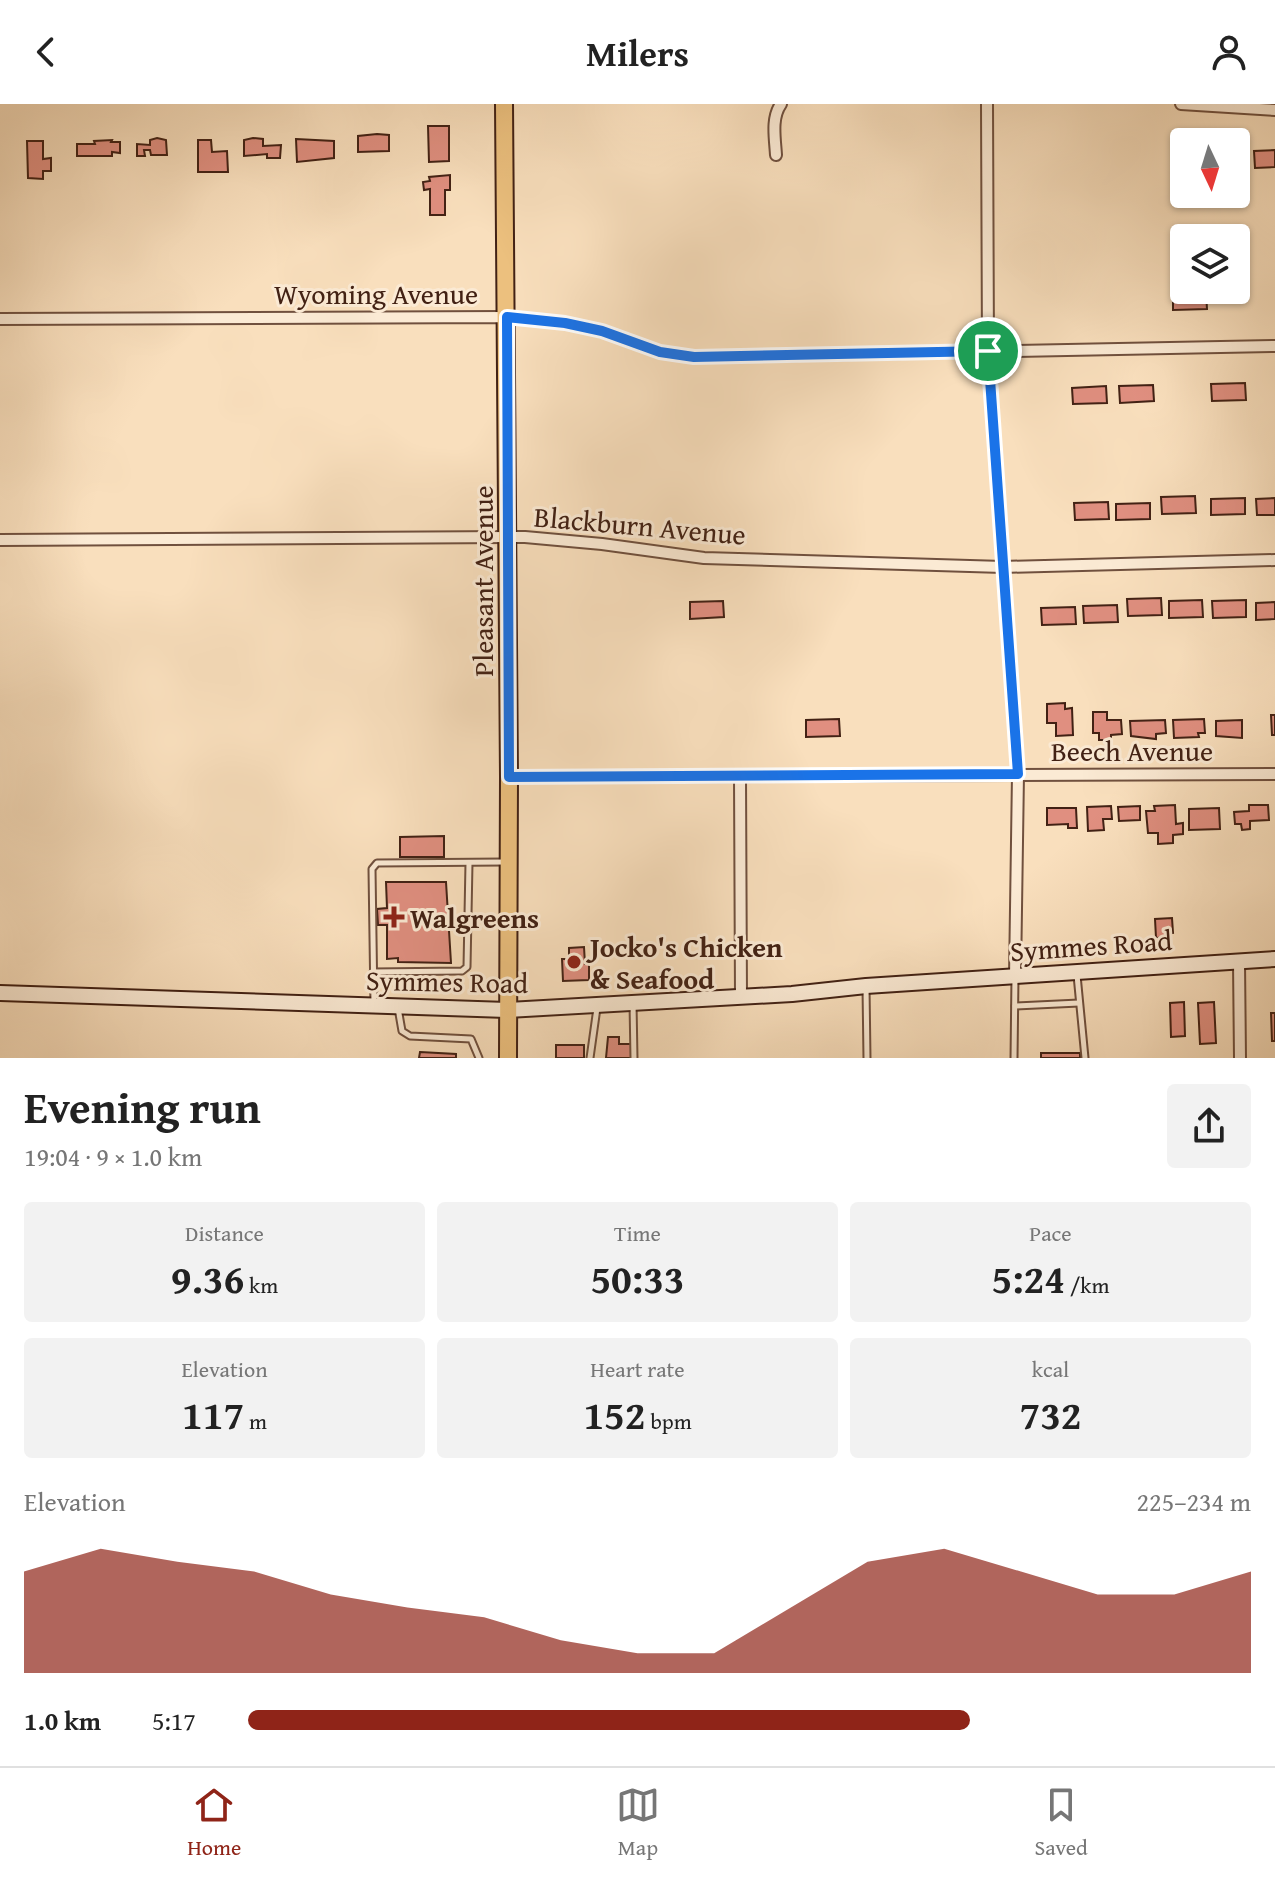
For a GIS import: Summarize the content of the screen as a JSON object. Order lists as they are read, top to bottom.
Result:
{
  "streets": {
    "main road": ["Pleasant Avenue"],
    "street": [
      "Wyoming Avenue",
      "Blackburn Avenue",
      "Beech Avenue",
      "Symmes Road"
    ]
  },
  "crossings": [
    ["Wyoming Avenue", "Pleasant Avenue"],
    ["Blackburn Avenue", "Pleasant Avenue"],
    ["Pleasant Avenue", "Beech Avenue"],
    ["Pleasant Avenue", "Symmes Road"]
  ],
  "places": {
    "health": ["Walgreens"],
    "other": ["Jocko's Chicken & Seafood"]
  },
  "north": "bottom",
  "page": {
    "header": "Milers",
    "heading": ["Evening run", "19:04 · 9 × 1.0 km"],
    "stats": [
      ["Distance", "9.36 km"],
      ["Time", "50:33"],
      ["Pace", "5:24 /km"],
      ["Elevation", "117 m"],
      ["Heart rate", "152 bpm"],
      ["kcal", "732"]
    ],
    "chart": ["Elevation", "225–234 m"],
    "list": [
      {
        "name": "1.0 km",
        "note": "5:17"
      }
    ],
    "tabs": ["Home", "Map", "Saved"]
  }
}
